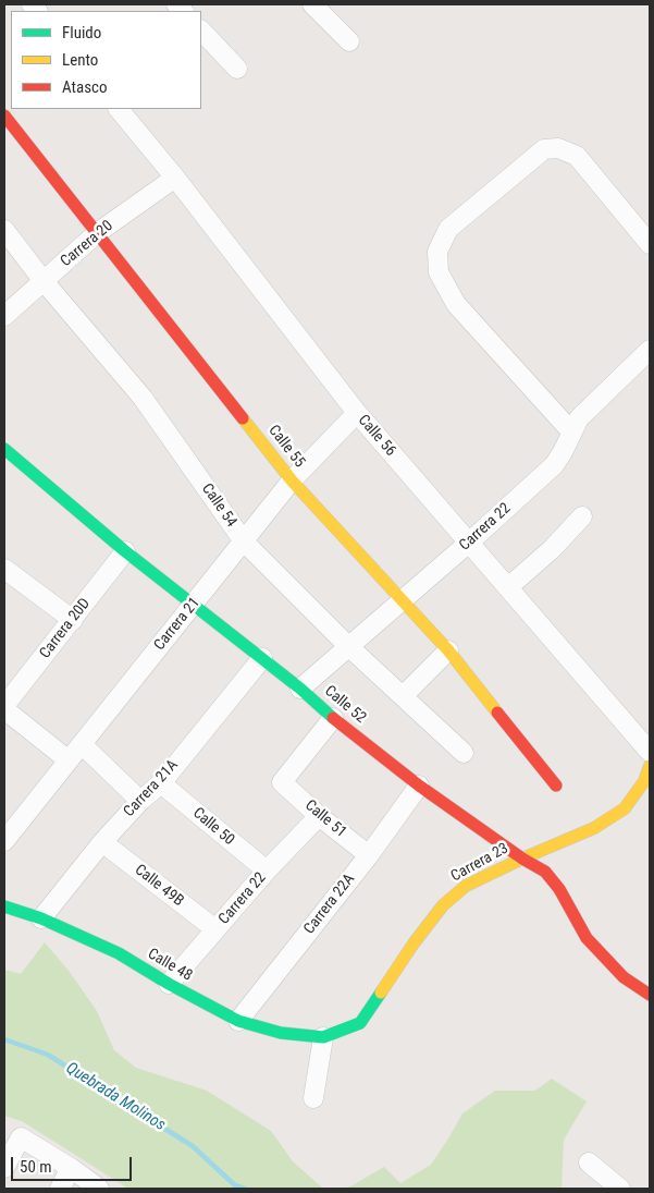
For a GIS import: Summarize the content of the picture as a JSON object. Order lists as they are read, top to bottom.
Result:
{
  "streets": {
    "street": [
      "Carrera 20",
      "Calle 56",
      "Calle 55",
      "Calle 54",
      "Carrera 22",
      "Carrera 21",
      "Carrera 20D",
      "Calle 52",
      "Carrera 21A",
      "Calle 51",
      "Calle 50",
      "Carrera 23",
      "Calle 49B",
      "Carrera 22A",
      "Calle 48"
    ]
  },
  "crossings": [
    ["Carrera 20", "Calle 56"],
    ["Carrera 20", "Calle 55"],
    ["Carrera 20", "Calle 54"],
    ["Calle 56", "Carrera 22"],
    ["Calle 56", "Carrera 21"],
    ["Calle 55", "Carrera 22"],
    ["Calle 55", "Carrera 21"],
    ["Calle 54", "Carrera 22"],
    ["Calle 54", "Carrera 21"],
    ["Carrera 22", "Calle 52"],
    ["Carrera 22", "Calle 51"],
    ["Carrera 22", "Calle 50"],
    ["Carrera 22", "Calle 49B"],
    ["Carrera 22", "Calle 48"],
    ["Carrera 21", "Calle 52"],
    ["Carrera 20D", "Calle 52"],
    ["Calle 52", "Carrera 21A"],
    ["Calle 52", "Calle 51"],
    ["Calle 52", "Carrera 23"],
    ["Calle 52", "Carrera 22A"],
    ["Carrera 21A", "Calle 50"],
    ["Carrera 21A", "Calle 49B"],
    ["Carrera 21A", "Calle 48"],
    ["Calle 51", "Carrera 22A"],
    ["Carrera 23", "Calle 48"],
    ["Carrera 22A", "Calle 48"]
  ],
  "water": ["Quebrada Molinos"],
  "legend": ["Fluido", "Lento", "Atasco"],
  "scale_bar": "50 m"
}
